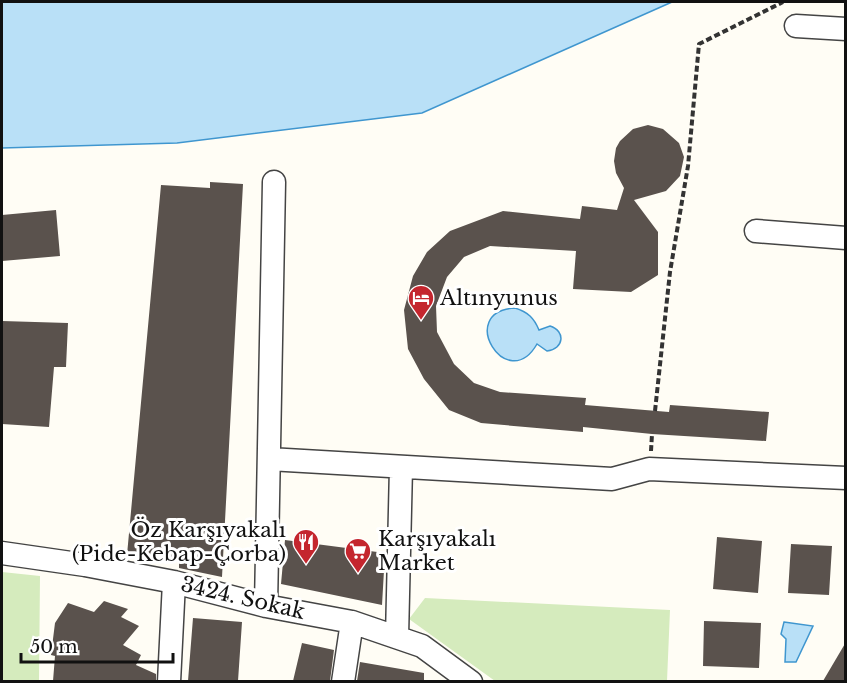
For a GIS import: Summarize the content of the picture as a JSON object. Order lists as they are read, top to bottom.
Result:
{
  "streets": {
    "street": ["3424. Sokak"]
  },
  "places": {
    "hotel": ["Altınyunus"],
    "restaurant": ["Öz Karşıyakalı (Pide-Kebap-Çorba)"],
    "supermarket": ["Karşıyakalı Market"]
  },
  "scale_bar": "50 m"
}
